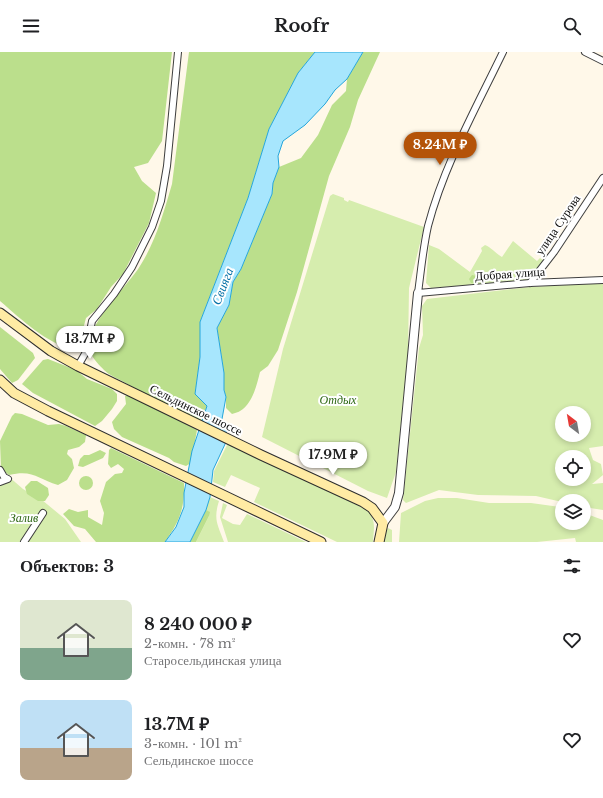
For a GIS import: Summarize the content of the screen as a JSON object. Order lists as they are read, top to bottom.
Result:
{
  "streets": {
    "main road": ["Сельдинское шоссе"],
    "street": ["улица Сурова", "Добрая улица"]
  },
  "crossings": [
    ["улица Сурова", "Добрая улица"]
  ],
  "water": ["Свияга"],
  "parks": ["Отдых", "Залив"],
  "north": "top left",
  "page": {
    "header": "Roofr",
    "price": ["8.24M ₽", "13.7M ₽", "17.9M ₽"],
    "heading": "Объектов: 3",
    "list": [
      {
        "name": "8 240 000 ₽",
        "note": "2-комн. · 78 m² · Старосельдинская улица"
      },
      {
        "name": "13.7M ₽",
        "note": "3-комн. · 101 m² · Сельдинское шоссе"
      }
    ]
  }
}
